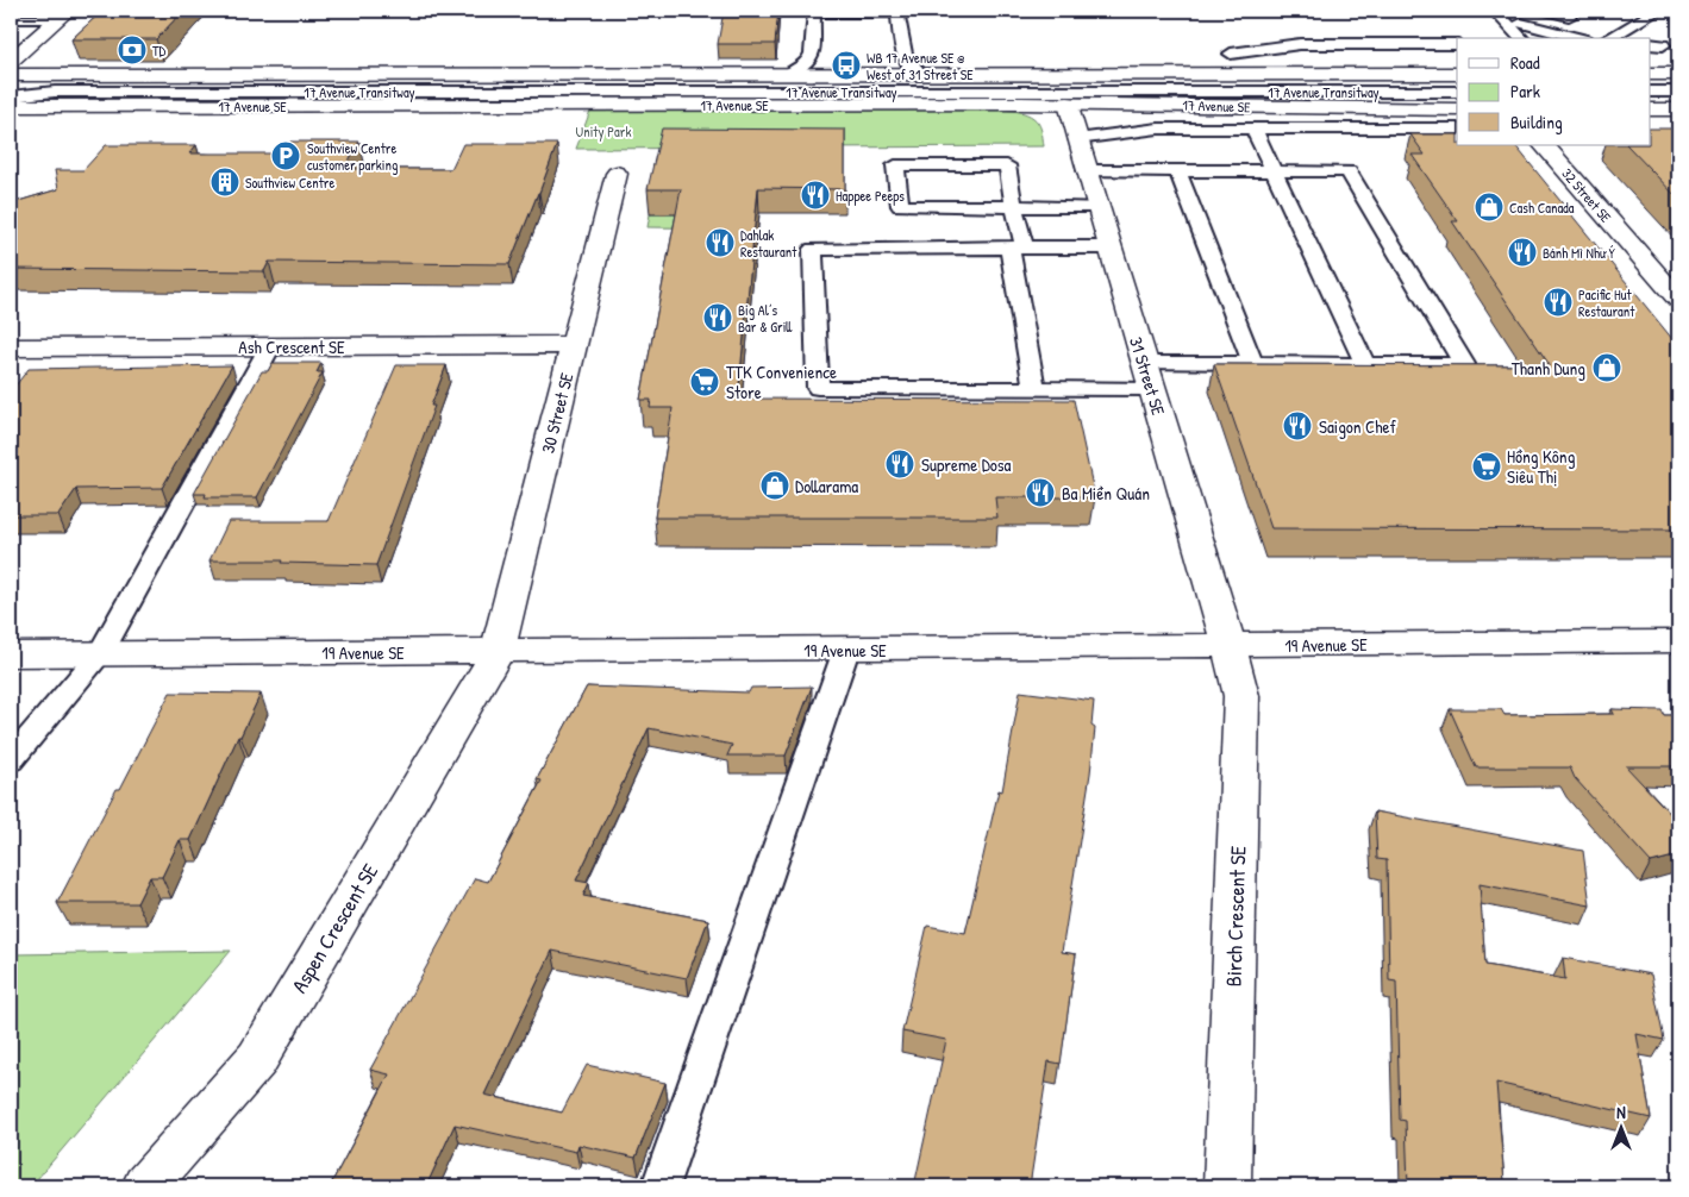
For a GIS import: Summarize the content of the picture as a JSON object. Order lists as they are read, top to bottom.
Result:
{
  "streets": {
    "street": [
      "17 Avenue SE",
      "32 Street SE",
      "Ash Crescent SE",
      "31 Street SE",
      "30 Street SE",
      "19 Avenue SE",
      "Birch Crescent SE",
      "Aspen Crescent SE"
    ],
    "lane": ["17 Avenue Transitway"]
  },
  "crossings": [
    ["17 Avenue Transitway", "17 Avenue SE"],
    ["17 Avenue Transitway", "31 Street SE"],
    ["17 Avenue SE", "31 Street SE"],
    ["Ash Crescent SE", "30 Street SE"],
    ["31 Street SE", "19 Avenue SE"],
    ["31 Street SE", "Birch Crescent SE"],
    ["30 Street SE", "19 Avenue SE"],
    ["30 Street SE", "Aspen Crescent SE"],
    ["19 Avenue SE", "Birch Crescent SE"],
    ["19 Avenue SE", "Aspen Crescent SE"]
  ],
  "parks": ["Unity Park"],
  "places": {
    "bank": ["TD"],
    "bus stop": ["WB 17 Avenue SE @ West of 31 Street SE"],
    "parking": ["Southview Centre customer parking"],
    "building": ["Southview Centre"],
    "restaurant": [
      "Happee Peeps",
      "Dahlak Restaurant",
      "Bánh Mì Như Ý",
      "Pacific Hut Restaurant",
      "Big Al’s Bar & Grill",
      "Saigon Chef",
      "Supreme Dosa",
      "Ba Miền Quán"
    ],
    "shop": ["Cash Canada", "Thanh Dung", "Dollarama"],
    "supermarket": ["TTK Convenience Store", "Hồng Kông Siêu Thị"]
  },
  "legend": ["Road", "Park", "Building"],
  "north": "top"
}
